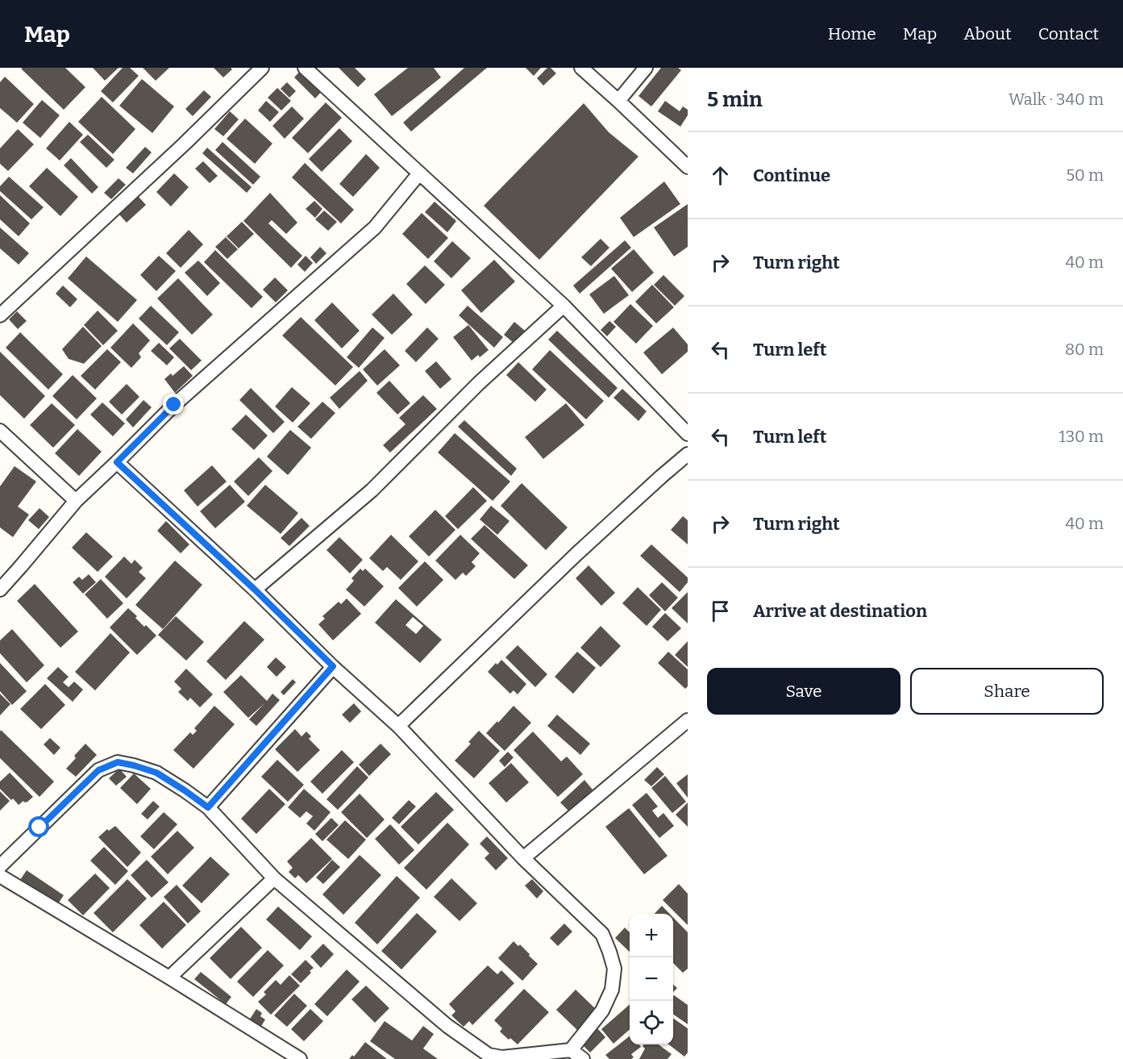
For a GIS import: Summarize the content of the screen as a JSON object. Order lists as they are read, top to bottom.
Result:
{
  "page": {
    "header": "Map",
    "nav": [
      "Home",
      "Map",
      "About",
      "Contact"
    ],
    "heading": ["5 min", "Walk · 340 m"],
    "list": [
      ["Continue", "50 m"],
      ["Turn right", "40 m"],
      ["Turn left", "80 m"],
      ["Turn left", "130 m"],
      ["Turn right", "40 m"],
      "Arrive at destination"
    ],
    "buttons": ["Save", "Share"],
    "map_buttons": ["+", "−"]
  }
}
